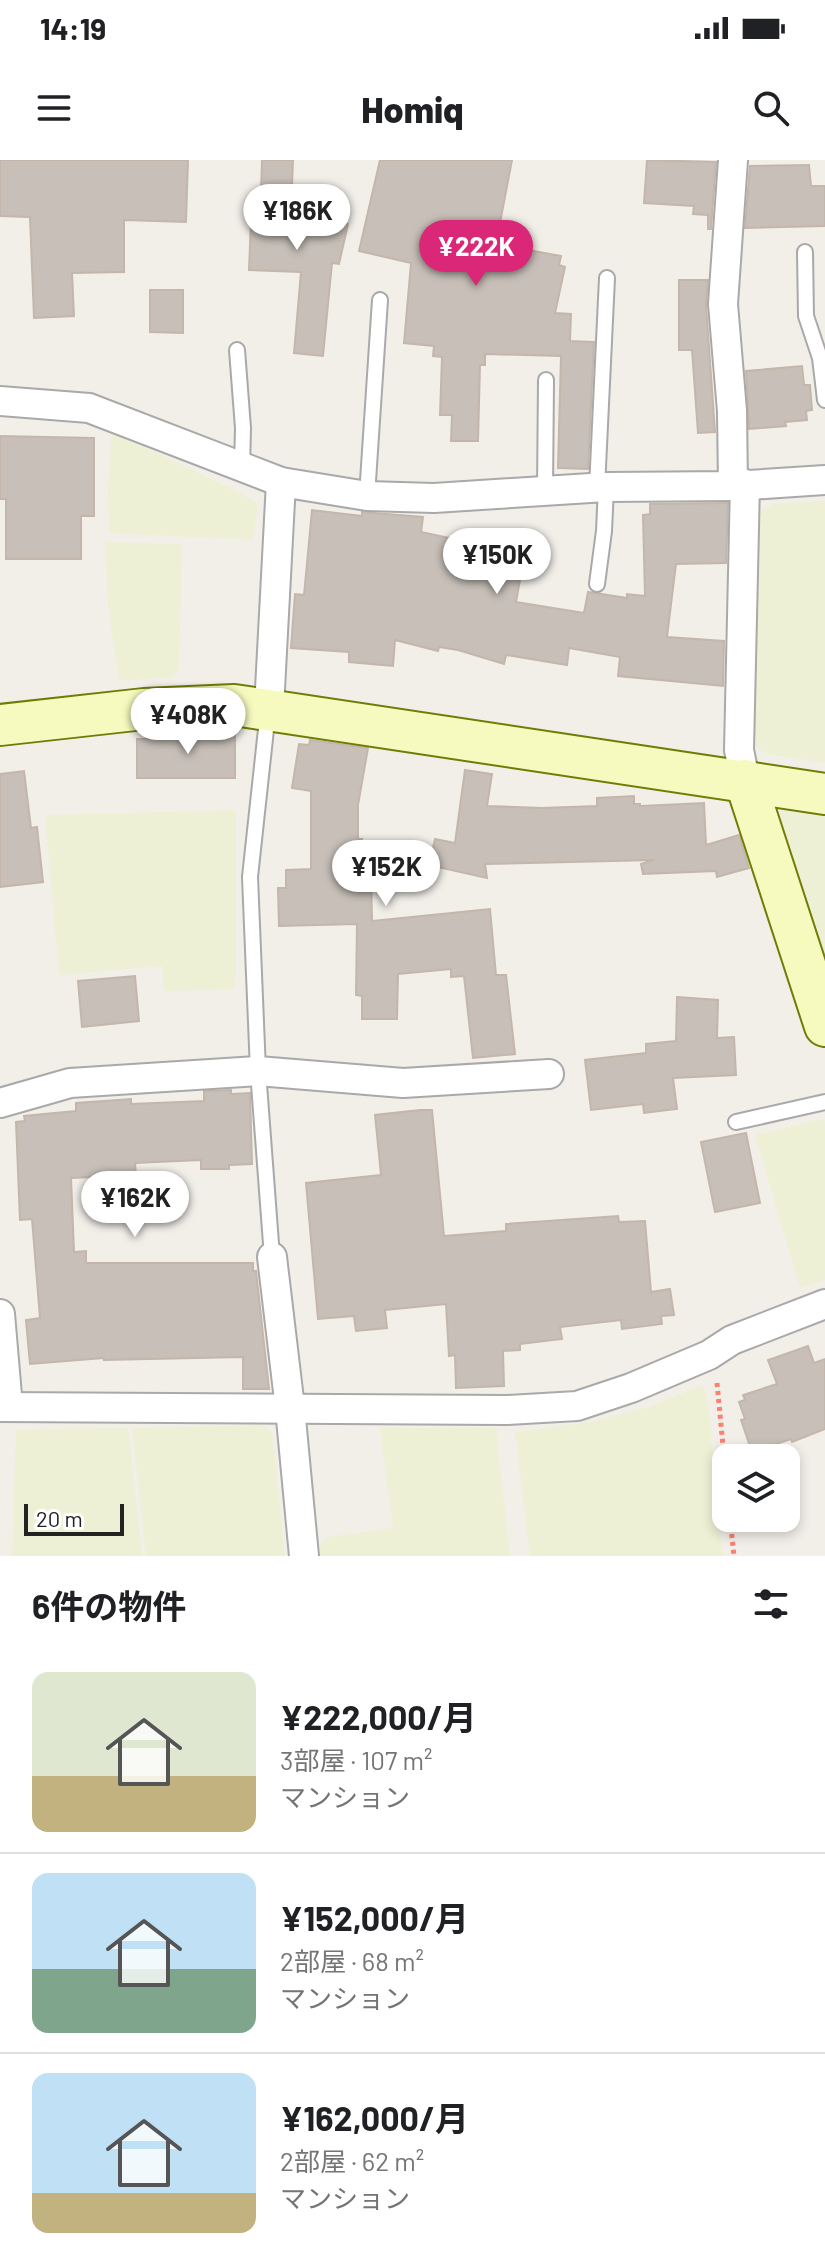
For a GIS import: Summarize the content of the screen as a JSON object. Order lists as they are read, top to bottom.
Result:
{
  "scale_bar": "20 m",
  "page": {
    "status": "14:19",
    "header": "Homiq",
    "price": [
      "¥186K",
      "¥222K",
      "¥150K",
      "¥408K",
      "¥152K",
      "¥162K"
    ],
    "scale": "20 m",
    "heading": "6件の物件",
    "list": [
      {
        "name": "¥222,000/月",
        "note": "3部屋 · 107 m² · マンション"
      },
      {
        "name": "¥152,000/月",
        "note": "2部屋 · 68 m² · マンション"
      },
      {
        "name": "¥162,000/月",
        "note": "2部屋 · 62 m² · マンション"
      }
    ]
  }
}
